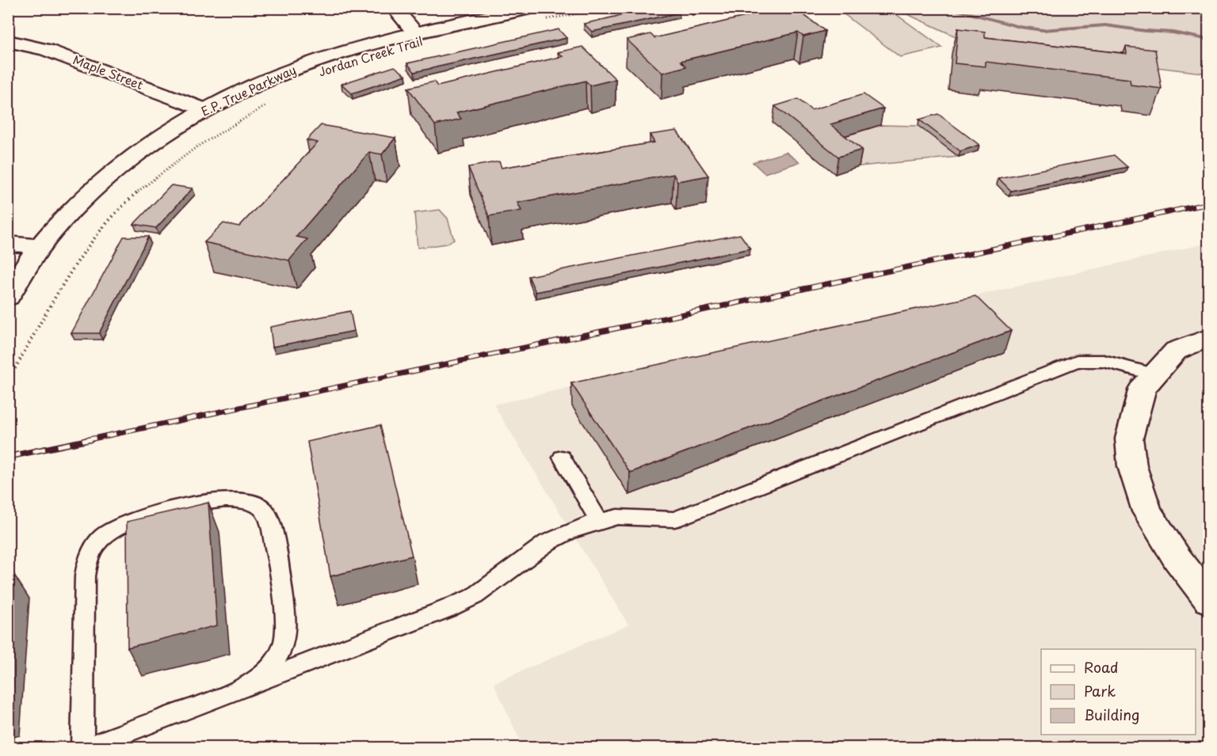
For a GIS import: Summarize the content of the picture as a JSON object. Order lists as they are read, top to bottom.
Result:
{
  "streets": {
    "main road": ["Maple Street", "E.P. True Parkway"]
  },
  "crossings": [
    ["Maple Street", "E.P. True Parkway"]
  ],
  "legend": ["Road", "Park", "Building"]
}
